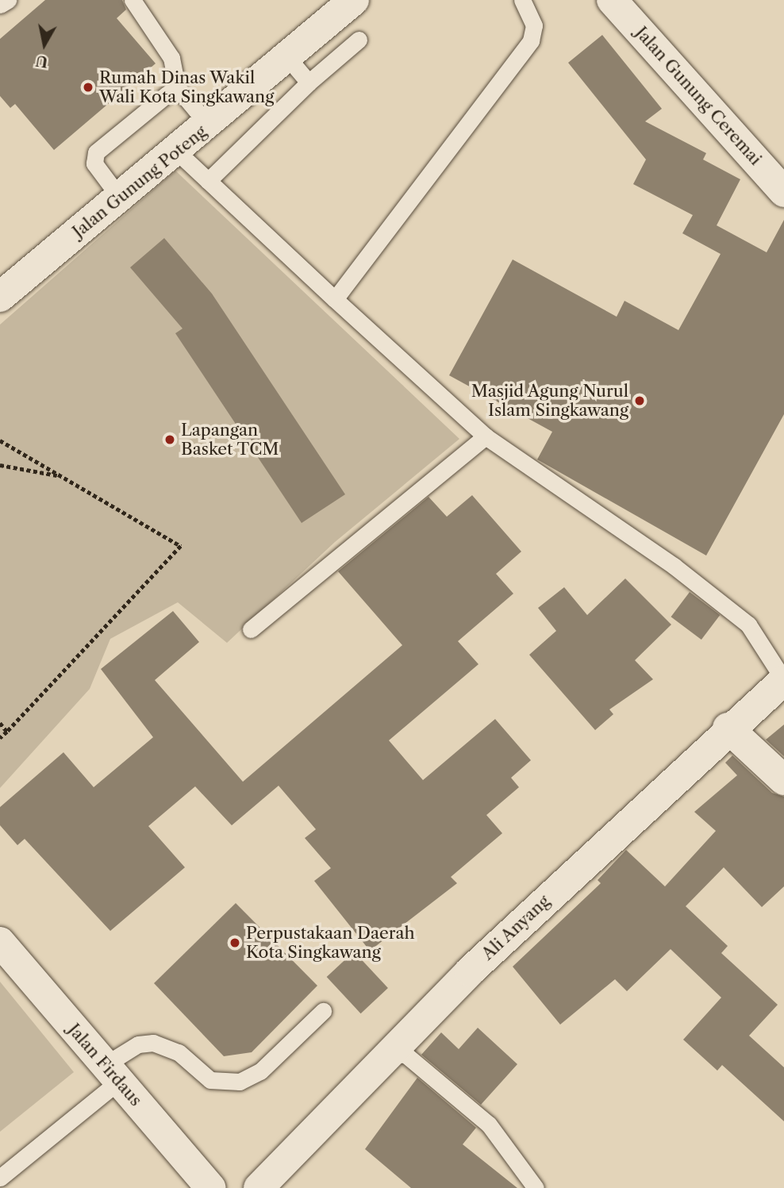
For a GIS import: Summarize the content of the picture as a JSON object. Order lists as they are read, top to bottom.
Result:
{
  "streets": {
    "street": [
      "Jalan Gunung Ceremai",
      "Jalan Gunung Poteng",
      "Ali Anyang",
      "Jalan Firdaus"
    ]
  },
  "places": [
    "Rumah Dinas Wakil Wali Kota Singkawang",
    "Masjid Agung Nurul Islam Singkawang",
    "Lapangan Basket TCM",
    "Perpustakaan Daerah Kota Singkawang"
  ],
  "north": "bottom"
}
